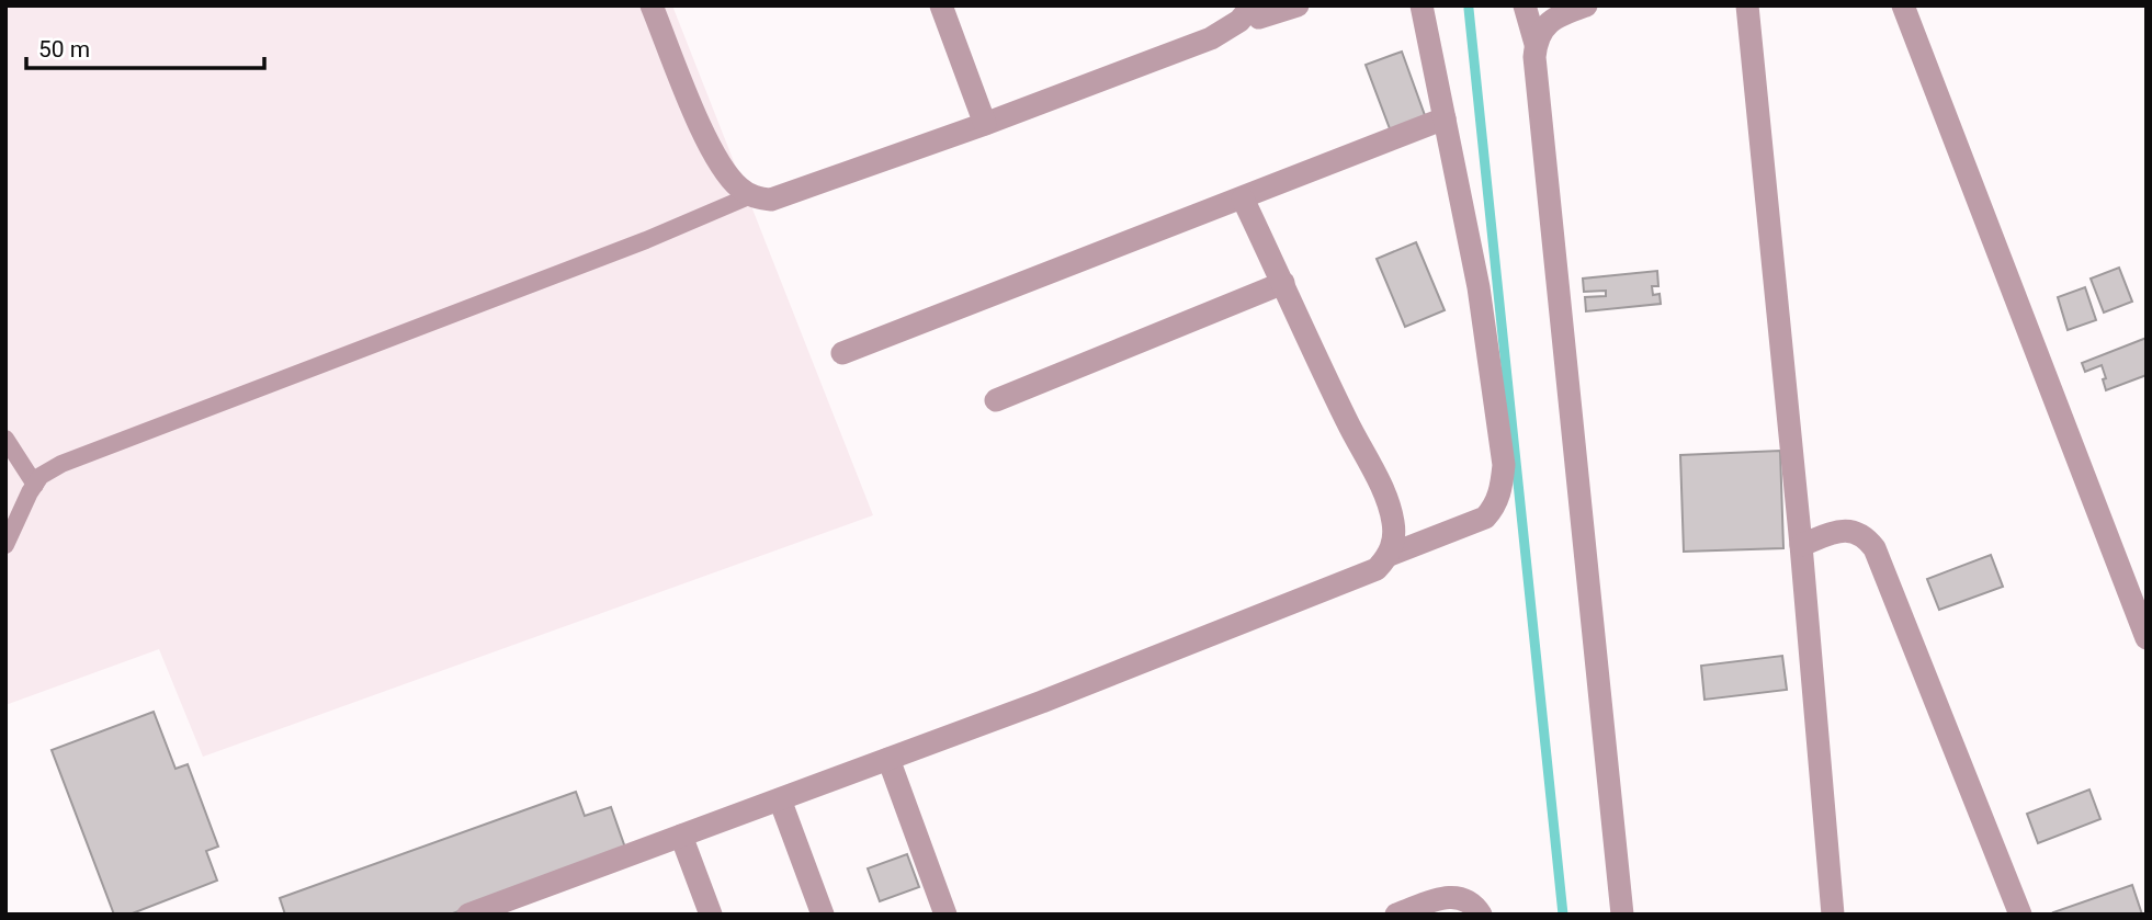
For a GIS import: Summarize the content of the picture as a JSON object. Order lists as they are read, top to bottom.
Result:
{
  "scale_bar": "50 m"
}
